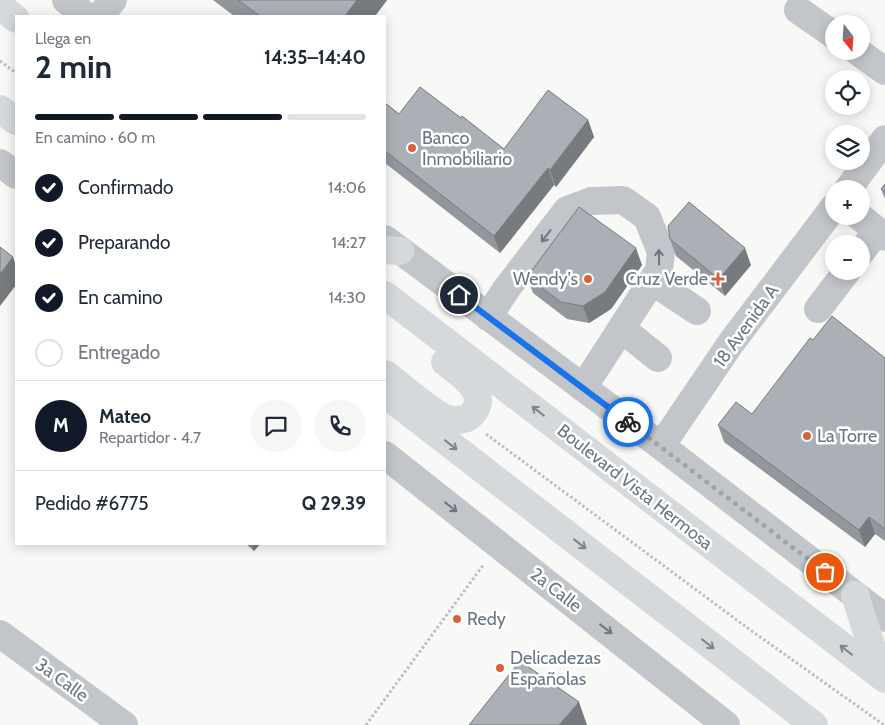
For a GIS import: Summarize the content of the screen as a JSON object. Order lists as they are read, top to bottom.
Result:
{
  "streets": {
    "main road": ["Boulevard Vista Hermosa"],
    "street": ["18 Avenida A", "2a Calle", "3a Calle"]
  },
  "places": {
    "other": [
      "Banco Inmobiliario",
      "Wendy's",
      "La Torre",
      "Redy",
      "Delicadezas Españolas"
    ],
    "health": ["Cruz Verde"]
  },
  "north": "bottom",
  "page": {
    "map_buttons": ["+", "−"],
    "heading": ["2 min", "Llega en", "14:35–14:40"],
    "panel": [
      "Mateo",
      "Repartidor · 4.7",
      "Pedido #6775",
      "Q 29.39"
    ],
    "bar": "En camino · 60 m",
    "list": [
      ["Confirmado", "14:06"],
      ["Preparando", "14:27"],
      ["En camino", "14:30"],
      "Entregado"
    ],
    "round": "M"
  }
}
